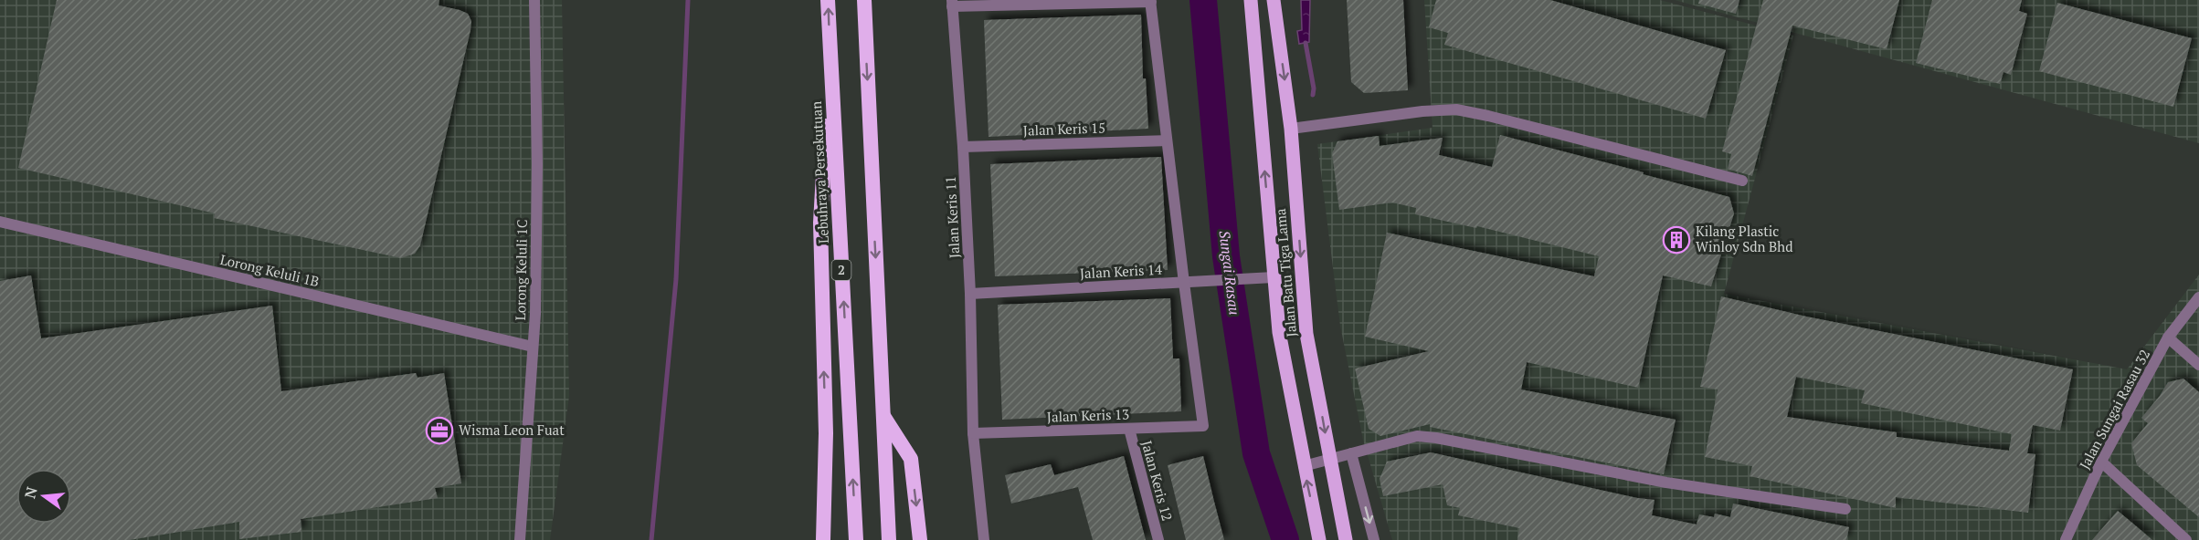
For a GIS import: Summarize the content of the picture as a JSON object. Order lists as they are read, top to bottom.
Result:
{
  "streets": {
    "highway": ["Lebuhraya Persekutuan", "2"],
    "main road": ["Jalan Batu Tiga Lama"],
    "street": [
      "Jalan Keris 15",
      "Jalan Keris 11",
      "Lorong Keluli 1C",
      "Lorong Keluli 1B",
      "Jalan Keris 14",
      "Jalan Sungai Rasau 32",
      "Jalan Keris 13",
      "Jalan Keris 12"
    ]
  },
  "crossings": [
    ["Jalan Keris 15", "Jalan Keris 11"],
    ["Jalan Keris 11", "Jalan Keris 14"],
    ["Jalan Keris 11", "Jalan Keris 13"],
    ["Lorong Keluli 1C", "Lorong Keluli 1B"],
    ["Jalan Keris 14", "Jalan Batu Tiga Lama"],
    ["Jalan Keris 14", "Jalan Keris 13"],
    ["Jalan Keris 13", "Jalan Keris 12"]
  ],
  "water": ["Sungai Rasau"],
  "places": {
    "building": ["Kilang Plastic Winloy Sdn Bhd"],
    "office": ["Wisma Leon Fuat"]
  },
  "north": "left"
}
